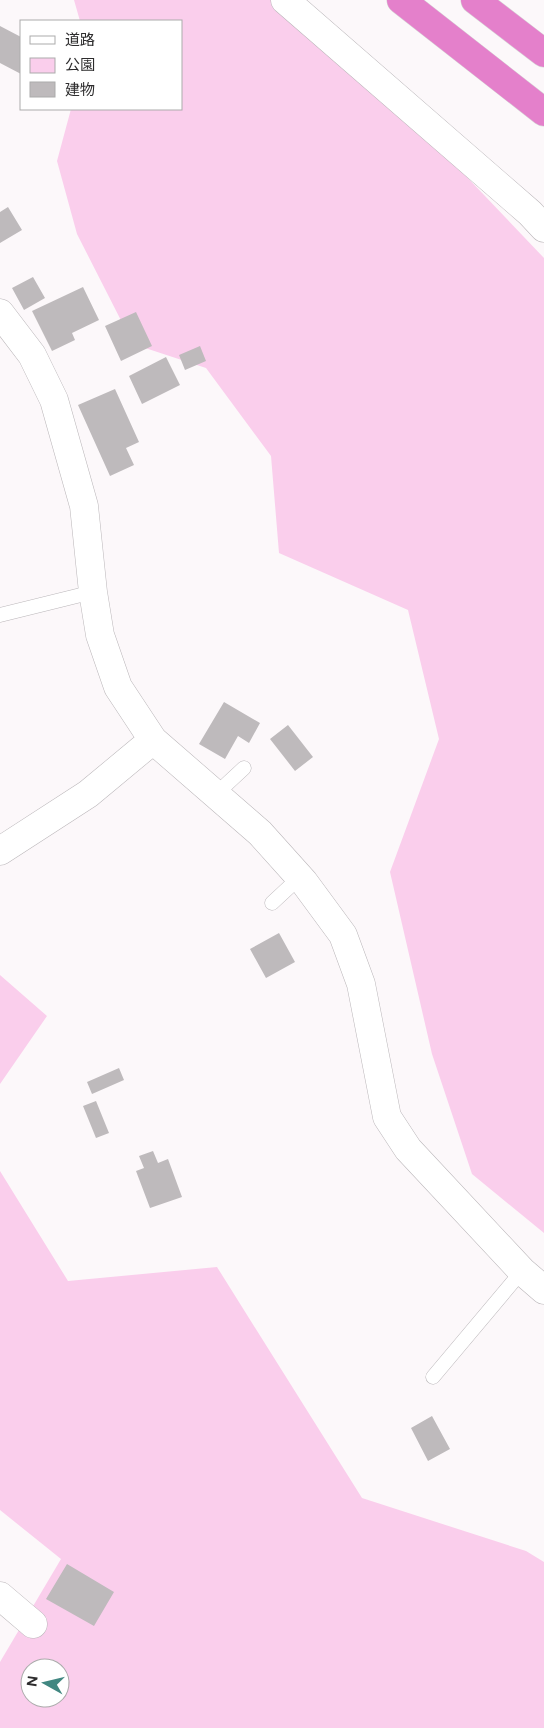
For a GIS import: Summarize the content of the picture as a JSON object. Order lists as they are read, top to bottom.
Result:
{
  "legend": ["道路", "公園", "建物"],
  "north": "left"
}
